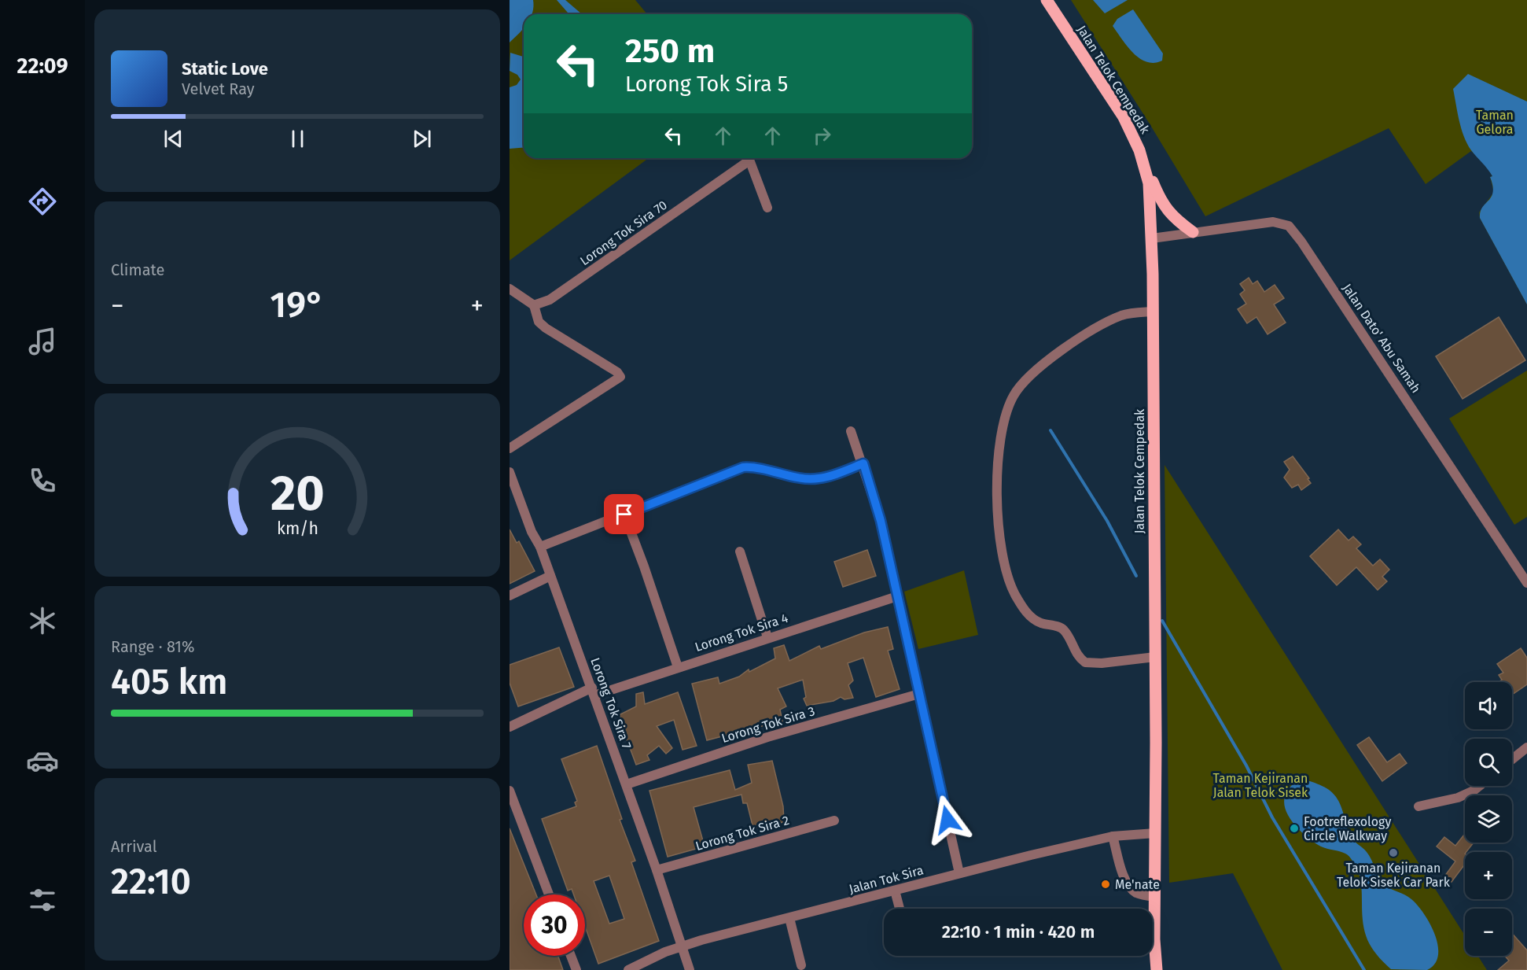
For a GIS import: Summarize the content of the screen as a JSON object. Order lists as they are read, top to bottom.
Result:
{
  "streets": {
    "main road": ["Jalan Telok Cempedak"],
    "street": [
      "Lorong Tok Sira 70",
      "Jalan Dato' Abu Samah",
      "Lorong Tok Sira 4",
      "Lorong Tok Sira 7",
      "Lorong Tok Sira 3",
      "Lorong Tok Sira 2",
      "Jalan Tok Sira"
    ]
  },
  "crossings": [
    ["Jalan Telok Cempedak", "Jalan Dato' Abu Samah"],
    ["Jalan Telok Cempedak", "Jalan Tok Sira"],
    ["Lorong Tok Sira 4", "Lorong Tok Sira 7"],
    ["Lorong Tok Sira 7", "Lorong Tok Sira 3"],
    ["Lorong Tok Sira 7", "Lorong Tok Sira 2"],
    ["Lorong Tok Sira 7", "Jalan Tok Sira"]
  ],
  "parks": ["Taman Gelora", "Taman Kejiranan Jalan Telok Sisek"],
  "places": ["Footreflexology Circle Walkway", "Taman Kejiranan Telok Sisek Car Park", "Me'nate"],
  "page": {
    "tabs": "22:09",
    "turn": ["250 m", "Lorong Tok Sira 5"],
    "song": ["Static Love", "Velvet Ray"],
    "tile": [
      "Climate",
      ["Range · 81%", "405 km"],
      ["Arrival", "22:10"]
    ],
    "heat": ["−", "19°", "+"],
    "map_buttons": ["+", "−"],
    "limit": "30",
    "trip": "22:10 · 1 min · 420 m",
    "gauge": ["20", "km/h"]
  }
}
